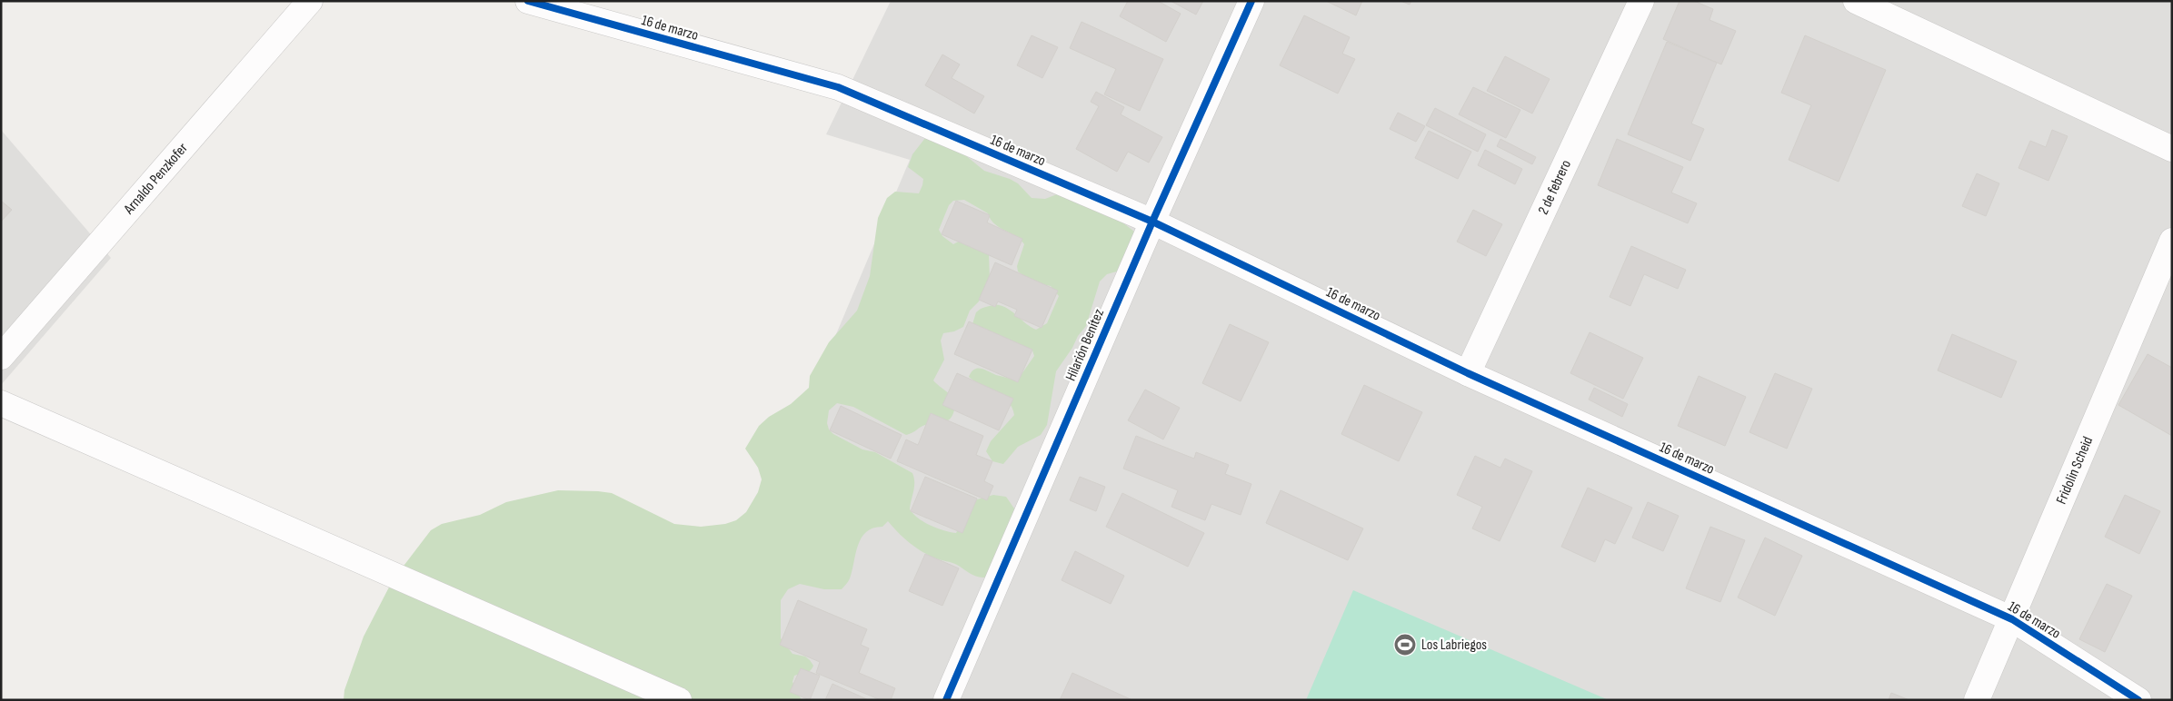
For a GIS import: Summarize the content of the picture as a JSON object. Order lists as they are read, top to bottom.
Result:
{
  "streets": {
    "street": [
      "16 de marzo",
      "Arnaldo Penzkofer",
      "2 de febrero",
      "Hilarión Benítez",
      "Fridolin Scheid"
    ]
  },
  "crossings": [
    ["16 de marzo", "2 de febrero"],
    ["16 de marzo", "Hilarión Benítez"],
    ["16 de marzo", "Fridolin Scheid"]
  ],
  "places": {
    "sports": ["Los Labriegos"]
  }
}
